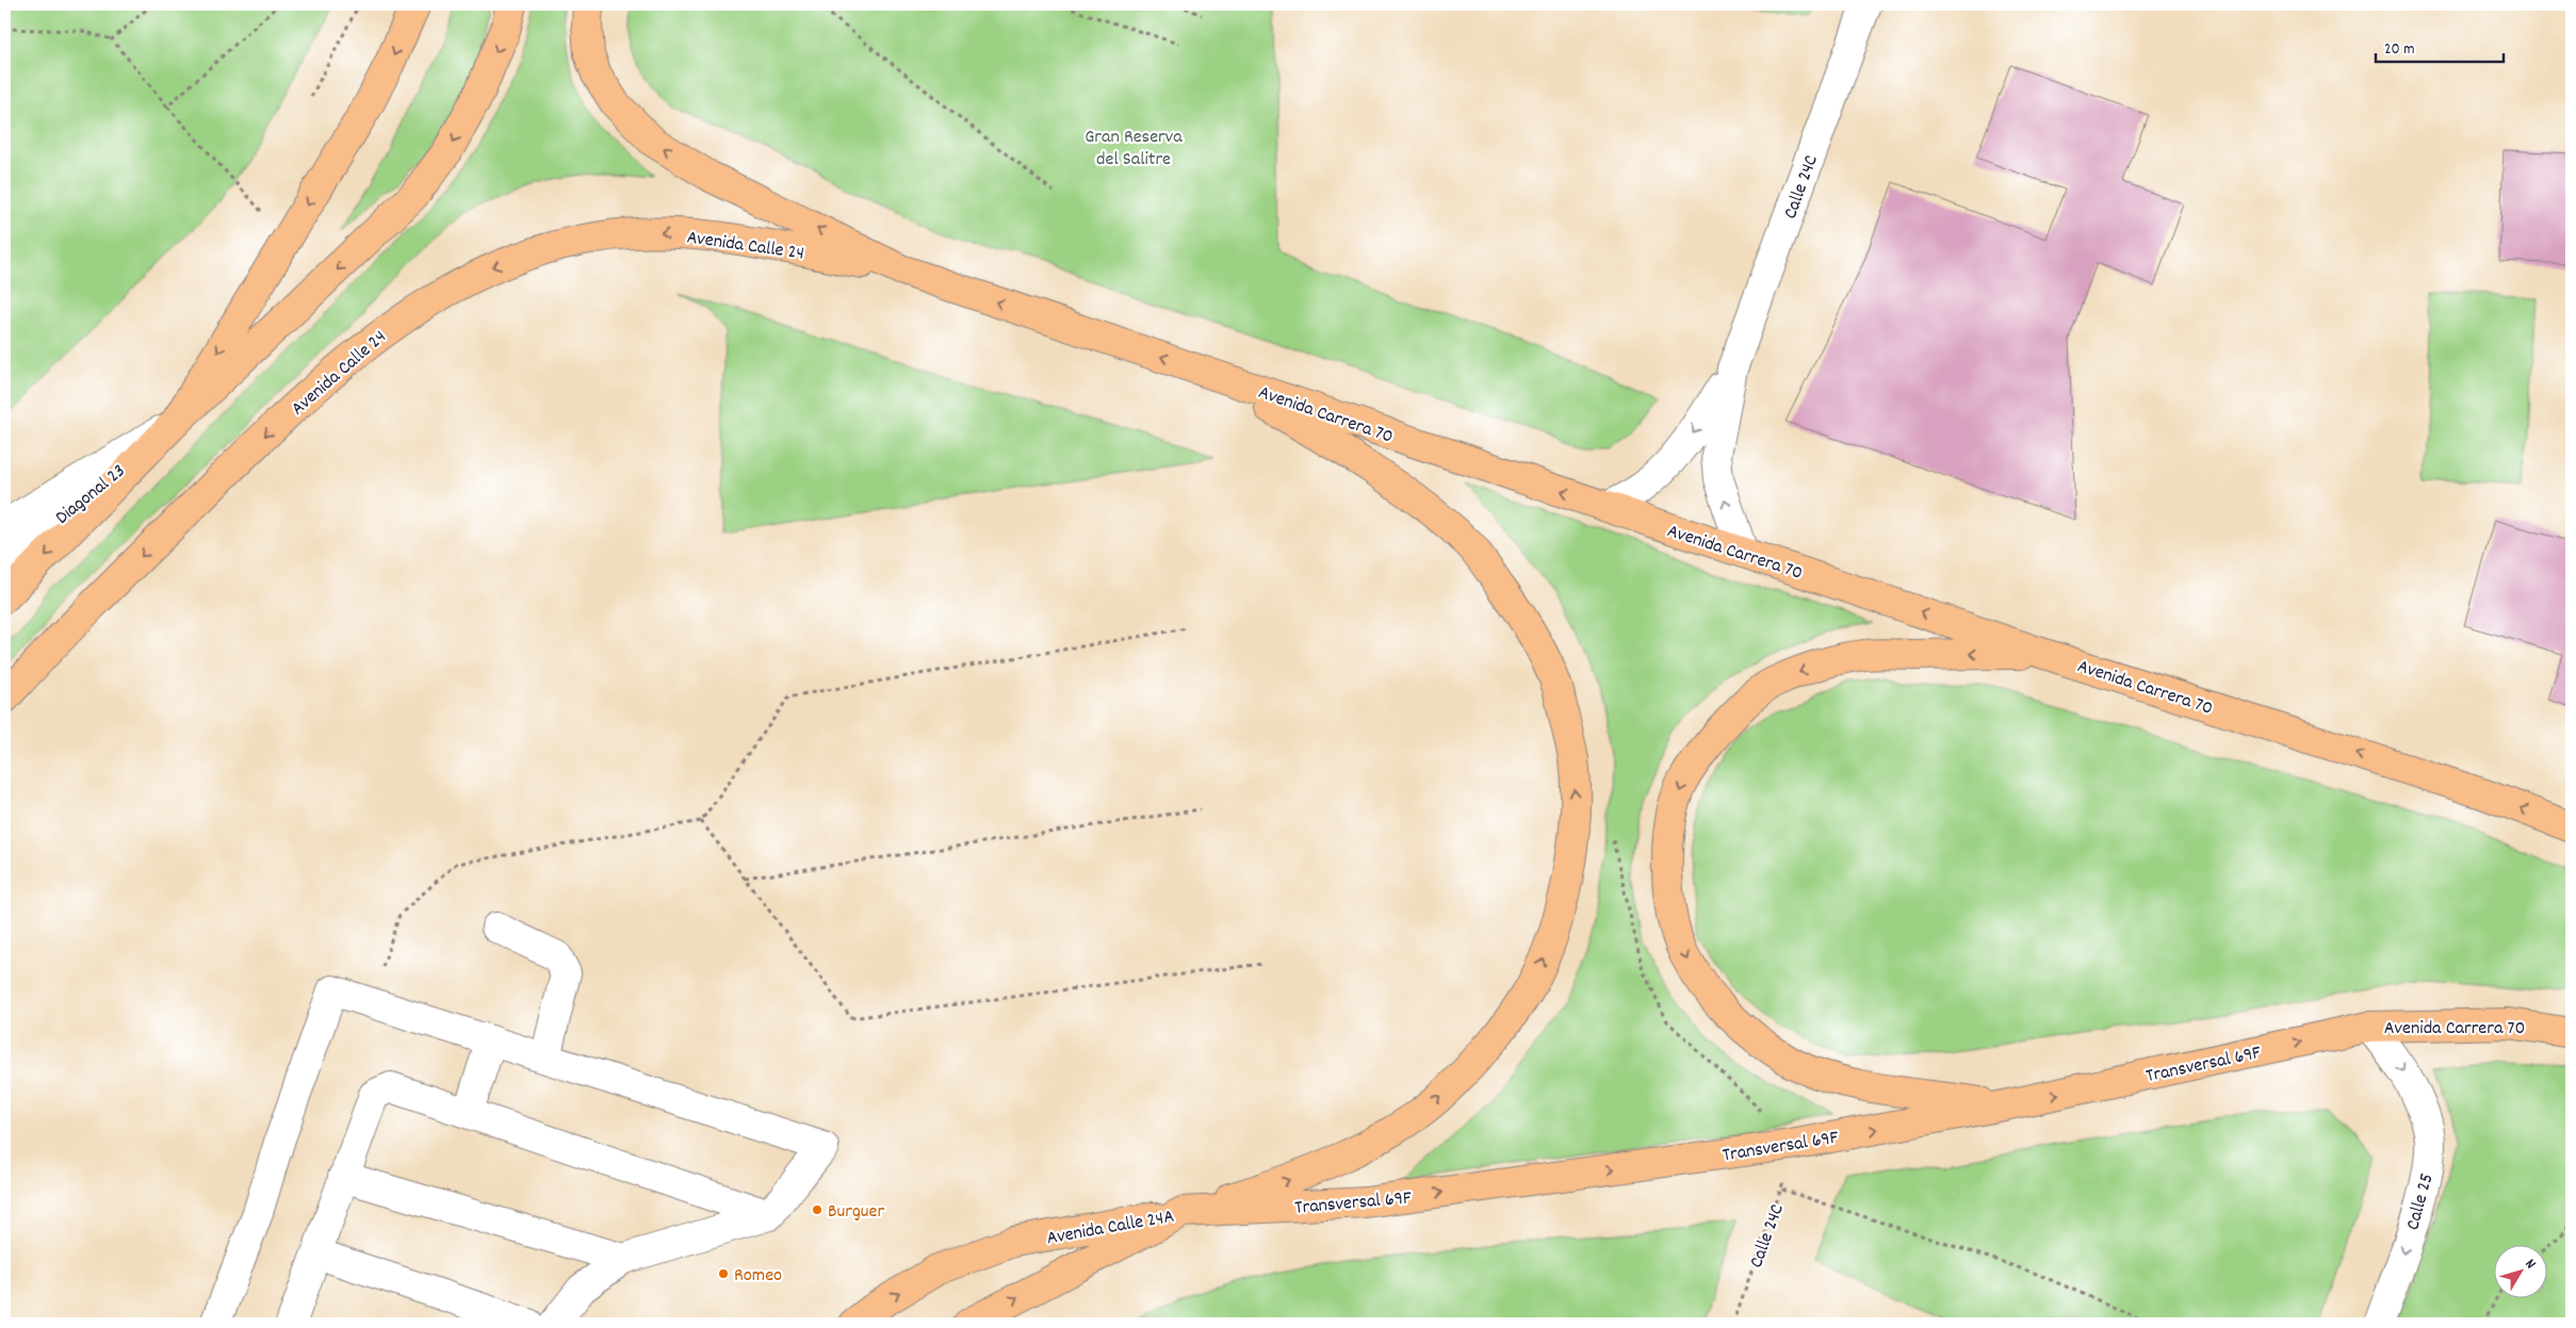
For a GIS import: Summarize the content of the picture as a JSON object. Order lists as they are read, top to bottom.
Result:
{
  "streets": {
    "main road": [
      "Avenida Calle 24",
      "Avenida Carrera 70",
      "Transversal 69F",
      "Avenida Calle 24A"
    ],
    "street": ["Calle 24C", "Diagonal 23", "Calle 25"]
  },
  "crossings": [
    ["Calle 24C", "Avenida Carrera 70"],
    ["Calle 24C", "Transversal 69F"],
    ["Avenida Calle 24", "Avenida Carrera 70"],
    ["Avenida Carrera 70", "Transversal 69F"],
    ["Avenida Carrera 70", "Calle 25"],
    ["Transversal 69F", "Calle 25"],
    ["Transversal 69F", "Avenida Calle 24A"]
  ],
  "one_way": [
    "Avenida Calle 24",
    "Avenida Carrera 70",
    "Transversal 69F",
    "Calle 25",
    "Avenida Calle 24A"
  ],
  "parks": ["Gran Reserva del Salitre"],
  "places": ["Burguer", "Romeo"],
  "scale_bar": "20 m",
  "north": "top right"
}
